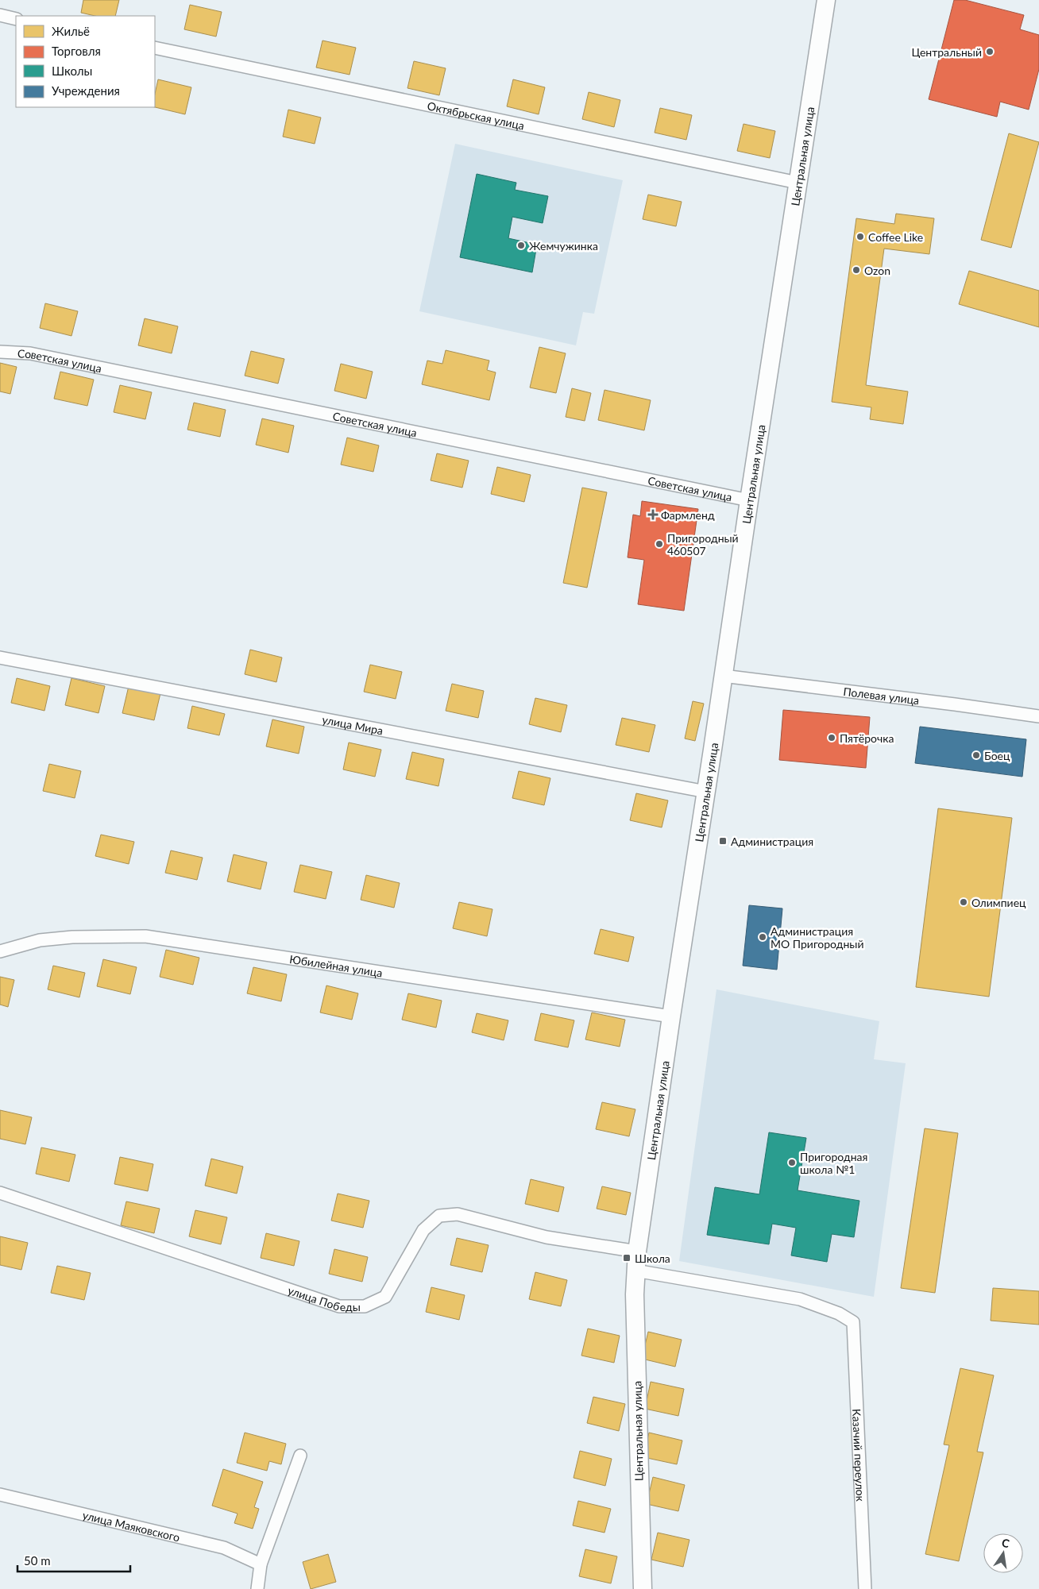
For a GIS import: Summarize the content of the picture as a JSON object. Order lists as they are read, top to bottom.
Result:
{
  "streets": {
    "street": [
      "Октябрьская улица",
      "Центральная улица",
      "Советская улица",
      "Полевая улица",
      "улица Мира",
      "Юбилейная улица",
      "улица Победы",
      "Казачий переулок",
      "улица Маяковского"
    ]
  },
  "crossings": [
    ["Октябрьская улица", "Центральная улица"],
    ["Центральная улица", "Советская улица"],
    ["Центральная улица", "Полевая улица"],
    ["Центральная улица", "улица Мира"],
    ["Центральная улица", "Юбилейная улица"],
    ["Центральная улица", "улица Победы"],
    ["Центральная улица", "Казачий переулок"]
  ],
  "places": {
    "other": [
      "Центральный",
      "Coffee Like",
      "Жемчужинка",
      "Ozon",
      "Пригородный 460507",
      "Пятёрочка",
      "Боец",
      "Олимпиец",
      "Администрация МО Пригородный",
      "Пригородная школа №1"
    ],
    "health": ["Фармленд"],
    "transit": ["Администрация", "Школа"]
  },
  "legend": [
    "Жильё",
    "Торговля",
    "Школы",
    "Учреждения"
  ],
  "scale_bar": "50 m",
  "north": "top"
}
